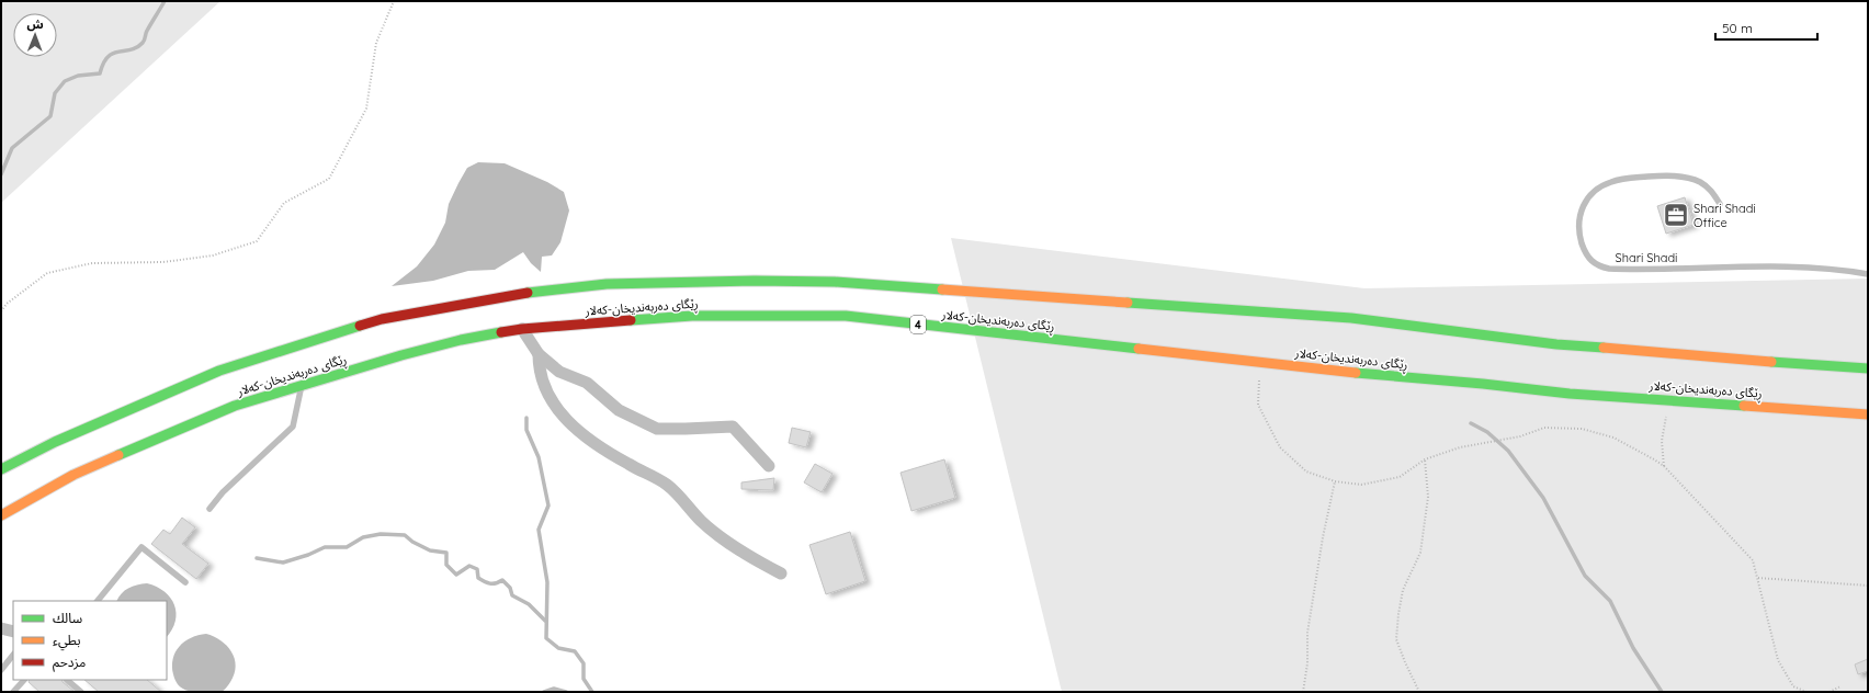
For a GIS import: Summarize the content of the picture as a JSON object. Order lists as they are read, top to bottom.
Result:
{
  "streets": {
    "highway": ["ڕێگای دەربەندیخان-کەلار", "4"],
    "lane": ["Shari Shadi"]
  },
  "places": {
    "office": ["Shari Shadi Office"]
  },
  "legend": ["سالك", "بطيء", "مزدحم"],
  "scale_bar": "50 m",
  "north": "top"
}
